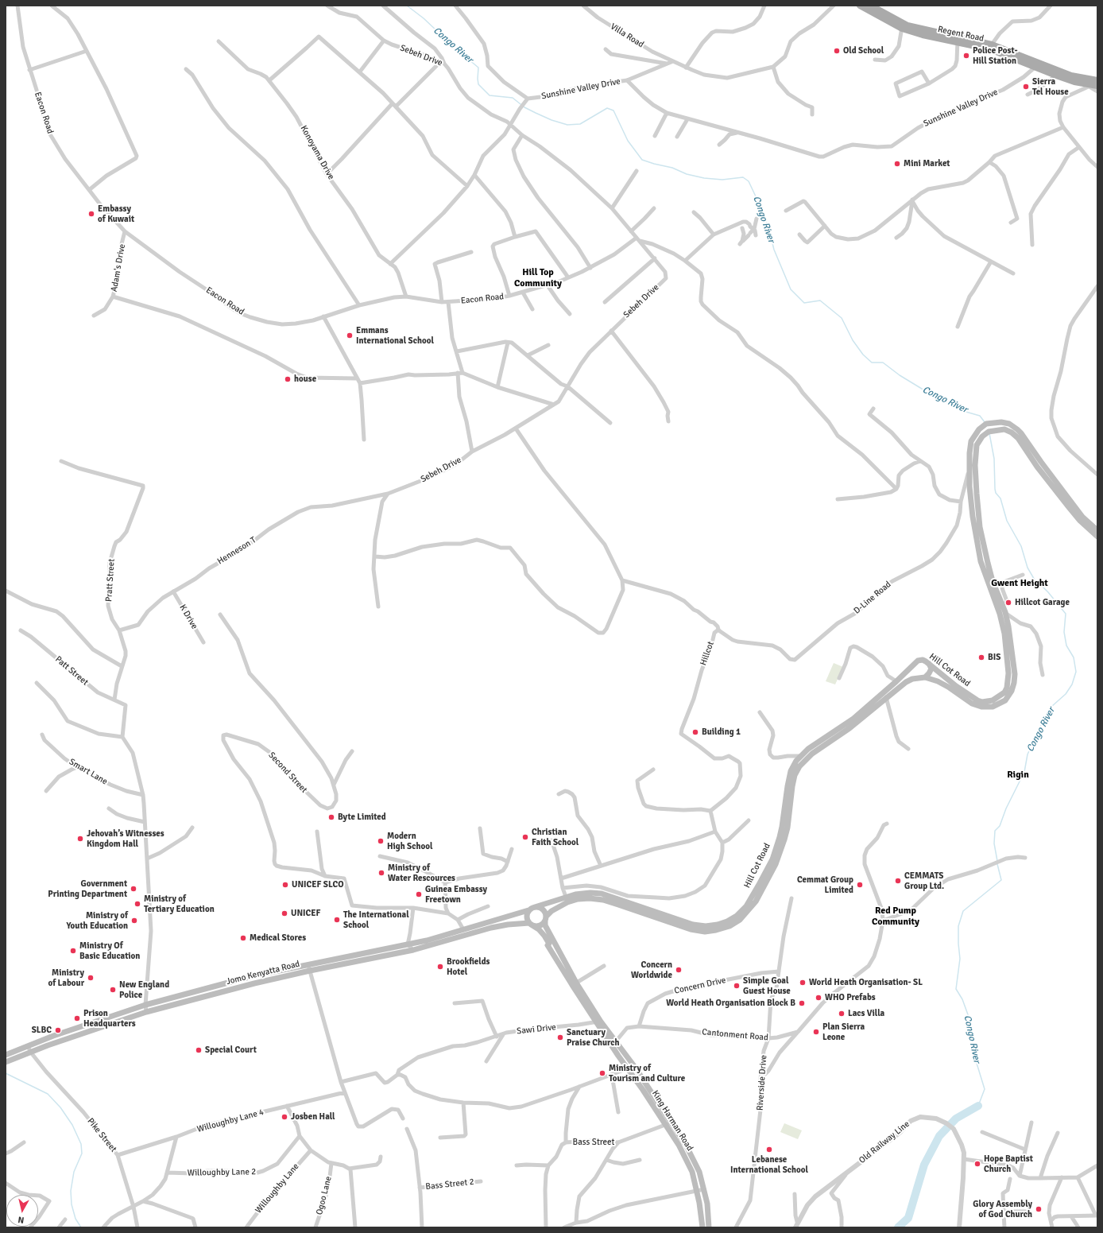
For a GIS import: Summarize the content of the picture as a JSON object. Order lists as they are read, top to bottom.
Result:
{
  "streets": {
    "main road": [
      "Regent Road",
      "Hill Cot Road",
      "Jomo Kenyatta Road",
      "King Harman Road"
    ],
    "street": [
      "Villa Road",
      "Sebeh Drive",
      "Sunshine Valley Drive",
      "Eacon Road",
      "Konoyama Drive",
      "Adam's Drive",
      "Henneson T",
      "Pratt Street",
      "D-Line Road",
      "K Drive",
      "Hillcot",
      "Patt Street",
      "Smart Lane",
      "Second Street",
      "Concern Drive",
      "Sawi Drive",
      "Cantonment Road",
      "Riverside Drive",
      "Willoughby Lane 4",
      "Pike Street",
      "Bass Street",
      "Old Railway Line",
      "Willoughby Lane 2",
      "Bass Street 2",
      "Willoughby Lane",
      "Ogoo Lane"
    ]
  },
  "crossings": [
    ["Regent Road", "Sunshine Valley Drive"],
    ["Sebeh Drive", "Eacon Road"],
    ["Sebeh Drive", "Henneson T"],
    ["Eacon Road", "Konoyama Drive"],
    ["Eacon Road", "Adam's Drive"],
    ["Henneson T", "Pratt Street"],
    ["Henneson T", "K Drive"],
    ["Pratt Street", "Patt Street"],
    ["D-Line Road", "Hillcot"],
    ["D-Line Road", "Hill Cot Road"],
    ["Hill Cot Road", "Jomo Kenyatta Road"],
    ["Hill Cot Road", "King Harman Road"],
    ["Jomo Kenyatta Road", "King Harman Road"],
    ["Jomo Kenyatta Road", "Pike Street"],
    ["Concern Drive", "Cantonment Road"],
    ["Concern Drive", "Riverside Drive"],
    ["Sawi Drive", "King Harman Road"],
    ["Cantonment Road", "Riverside Drive"],
    ["Cantonment Road", "King Harman Road"],
    ["Willoughby Lane 4", "Pike Street"],
    ["King Harman Road", "Bass Street"]
  ],
  "districts": [
    "Hill Top Community",
    "Gwent Height",
    "Rigin",
    "Red Pump Community"
  ],
  "water": ["Congo River"],
  "places": [
    "Old School",
    "Police Post- Hill Station",
    "Sierra Tel House",
    "Mini Market",
    "Embassy of Kuwait",
    "Emmans International School",
    "house",
    "Hillcot Garage",
    "BIS",
    "Building 1",
    "Byte Limited",
    "Christian Faith School",
    "Jehovah’s Witnesses Kingdom Hall",
    "Modern High School",
    "Ministry of Water Rescources",
    "CEMMATS Group Ltd.",
    "UNICEF SLCO",
    "Cemmat Group Limited",
    "Government Printing Department",
    "Guinea Embassy Freetown",
    "Ministry of Tertiary Education",
    "UNICEF",
    "The International School",
    "Ministry of Youth Education",
    "Medical Stores",
    "Ministry Of Basic Education",
    "Brookfields Hotel",
    "Concern Worldwide",
    "Ministry of Labour",
    "World Heath Organisation- SL",
    "Simple Goal Guest House",
    "New England Police",
    "WHO Prefabs",
    "World Heath Organisation Block B",
    "Lacs Villa",
    "Prison Headquarters",
    "SLBC",
    "Plan Sierra Leone",
    "Sanctuary Praise Church",
    "Special Court",
    "Ministry of Tourism and Culture",
    "Josben Hall",
    "Lebanese International School",
    "Hope Baptist Church",
    "Glory Assembly of God Church"
  ],
  "north": "bottom"
}
